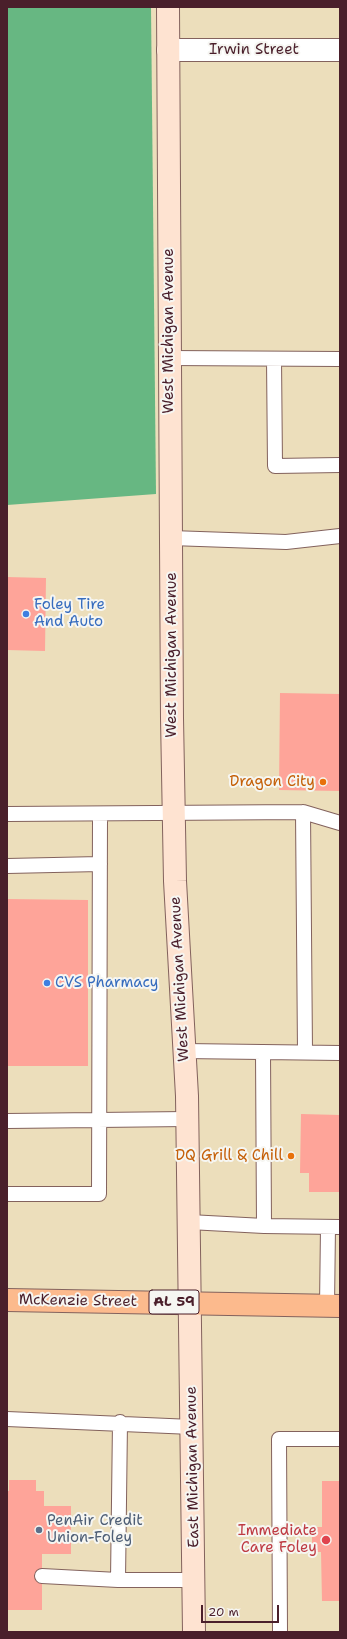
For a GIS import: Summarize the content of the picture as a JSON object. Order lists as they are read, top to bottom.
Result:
{
  "streets": {
    "main road": ["McKenzie Street", "AL 59"],
    "street": ["Irwin Street", "West Michigan Avenue", "East Michigan Avenue"]
  },
  "crossings": [
    ["Irwin Street", "West Michigan Avenue"],
    ["West Michigan Avenue", "McKenzie Street"],
    ["West Michigan Avenue", "East Michigan Avenue"],
    ["McKenzie Street", "East Michigan Avenue"]
  ],
  "places": [
    "Foley Tire And Auto",
    "Dragon City",
    "CVS Pharmacy",
    "DQ Grill & Chill",
    "PenAir Credit Union-Foley",
    "Immediate Care Foley"
  ],
  "scale_bar": "20 m"
}
